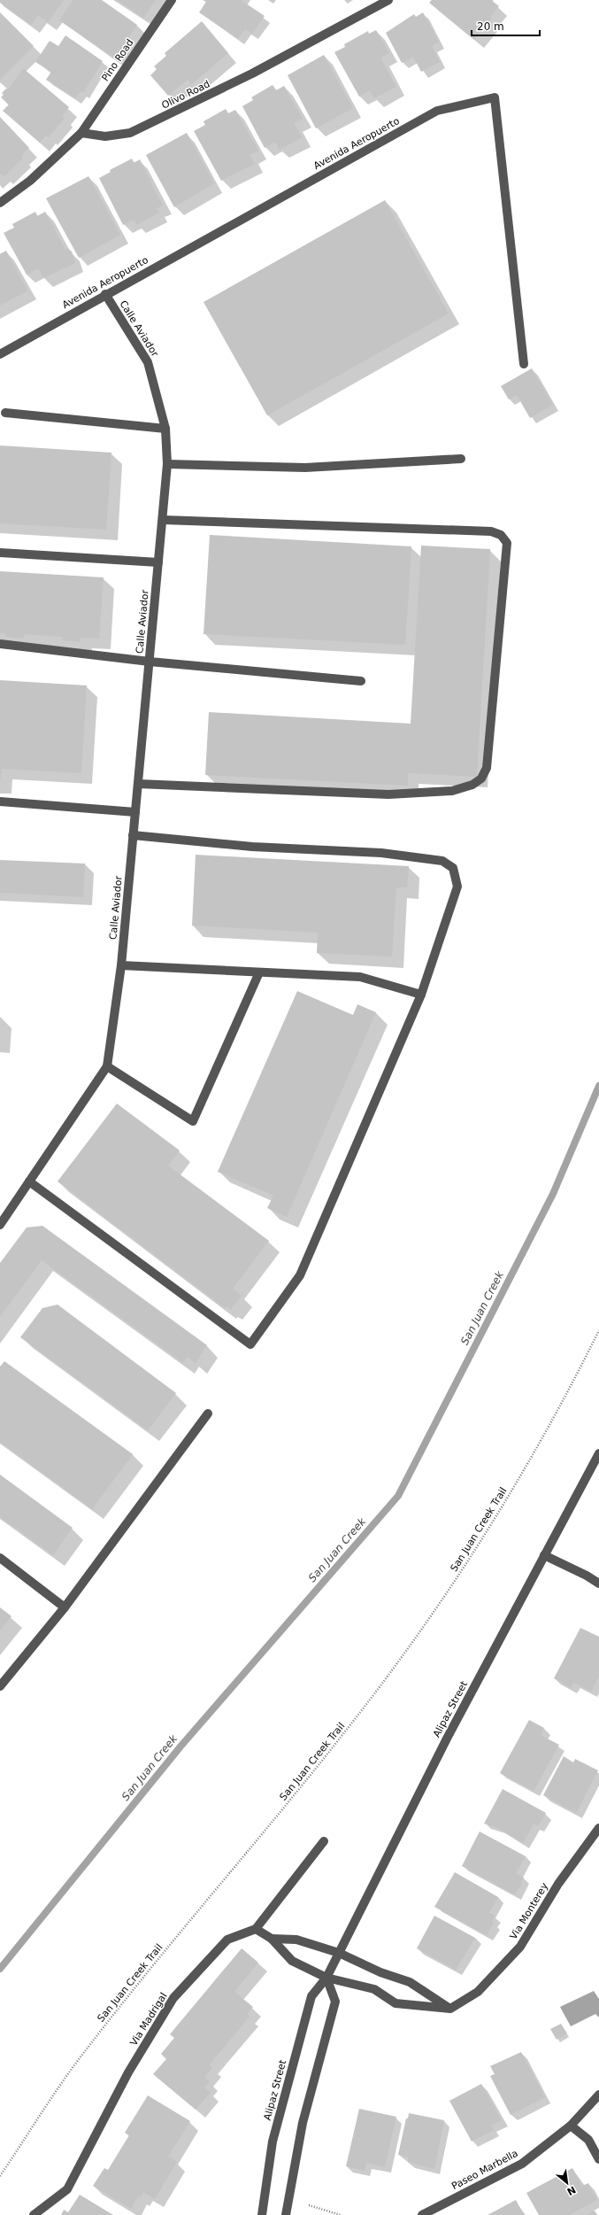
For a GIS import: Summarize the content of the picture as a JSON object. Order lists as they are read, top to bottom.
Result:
{
  "streets": {
    "street": [
      "Pino Road",
      "Olivo Road",
      "Avenida Aeropuerto",
      "Calle Aviador",
      "Alipaz Street",
      "Via Monterey",
      "Via Madrigal",
      "Paseo Marbella"
    ],
    "path": ["San Juan Creek Trail"]
  },
  "crossings": [
    ["Pino Road", "Olivo Road"],
    ["Avenida Aeropuerto", "Calle Aviador"]
  ],
  "water": ["San Juan Creek"],
  "scale_bar": "20 m",
  "north": "bottom right"
}
